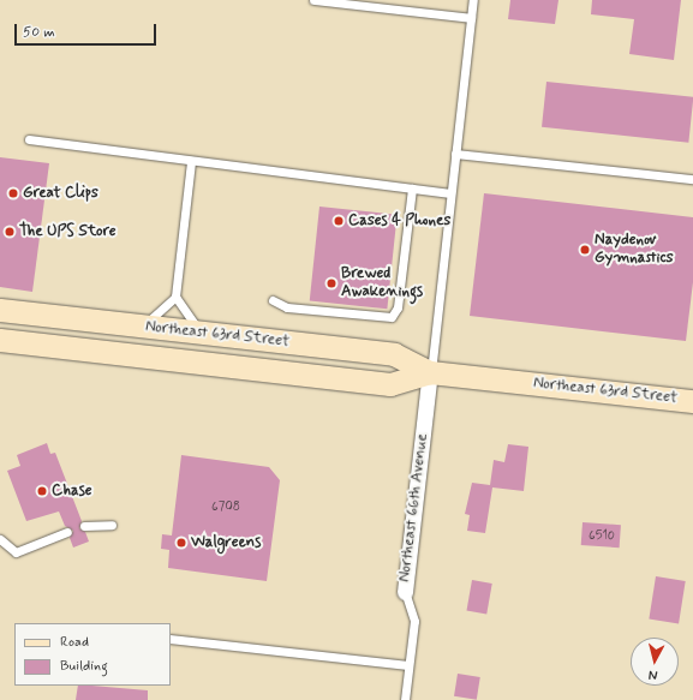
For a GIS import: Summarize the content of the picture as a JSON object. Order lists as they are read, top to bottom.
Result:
{
  "streets": {
    "main road": ["Northeast 63rd Street"],
    "street": ["Northeast 66th Avenue"]
  },
  "crossings": [
    ["Northeast 63rd Street", "Northeast 66th Avenue"]
  ],
  "places": [
    "Great Clips",
    "Cases 4 Phones",
    "The UPS Store",
    "Naydenov Gymnastics",
    "Brewed Awakenings",
    "Chase",
    "Walgreens"
  ],
  "house_numbers": ["6708", "6510"],
  "legend": ["Road", "Building"],
  "scale_bar": "50 m",
  "north": "bottom"
}
